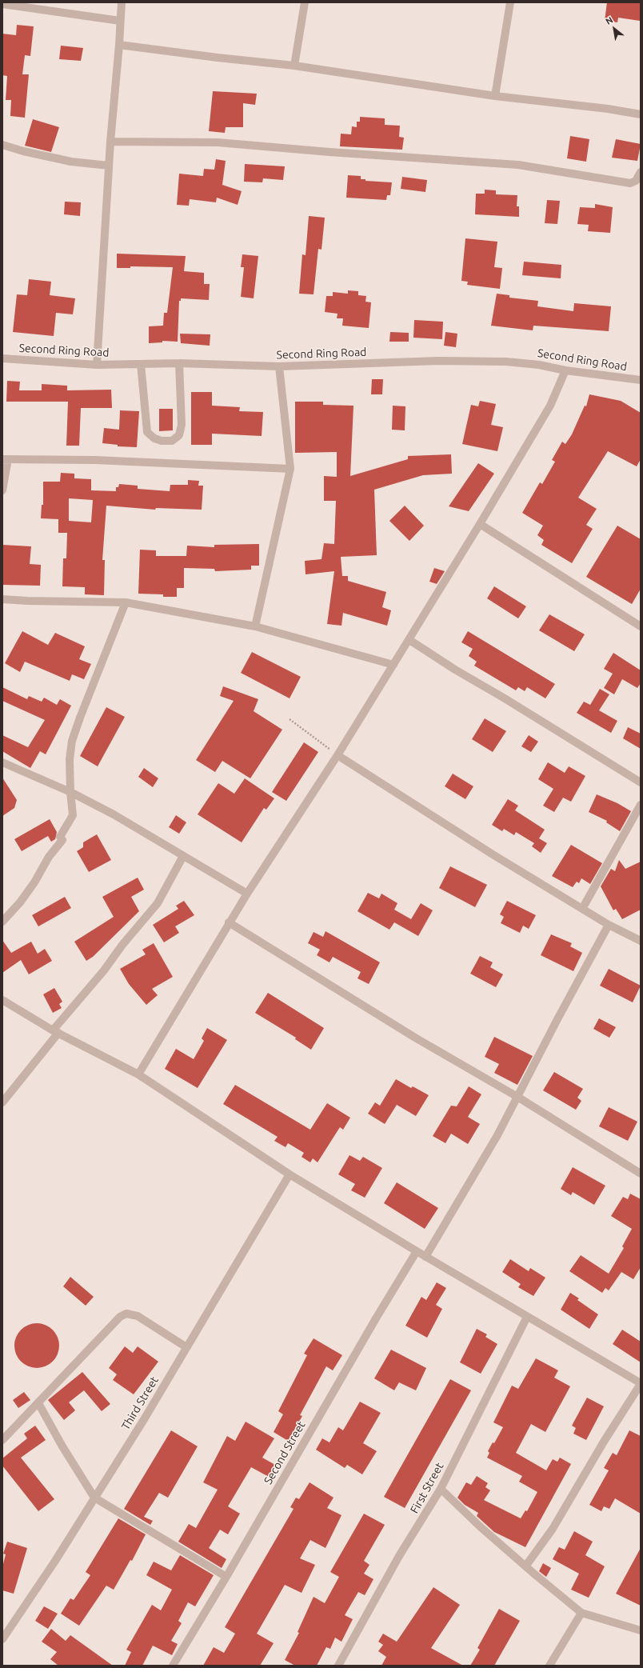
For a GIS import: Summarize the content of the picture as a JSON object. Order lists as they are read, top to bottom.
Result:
{
  "streets": {
    "street": [
      "Second Ring Road",
      "Third Street",
      "Second Street",
      "First Street"
    ]
  },
  "north": "top left"
}
